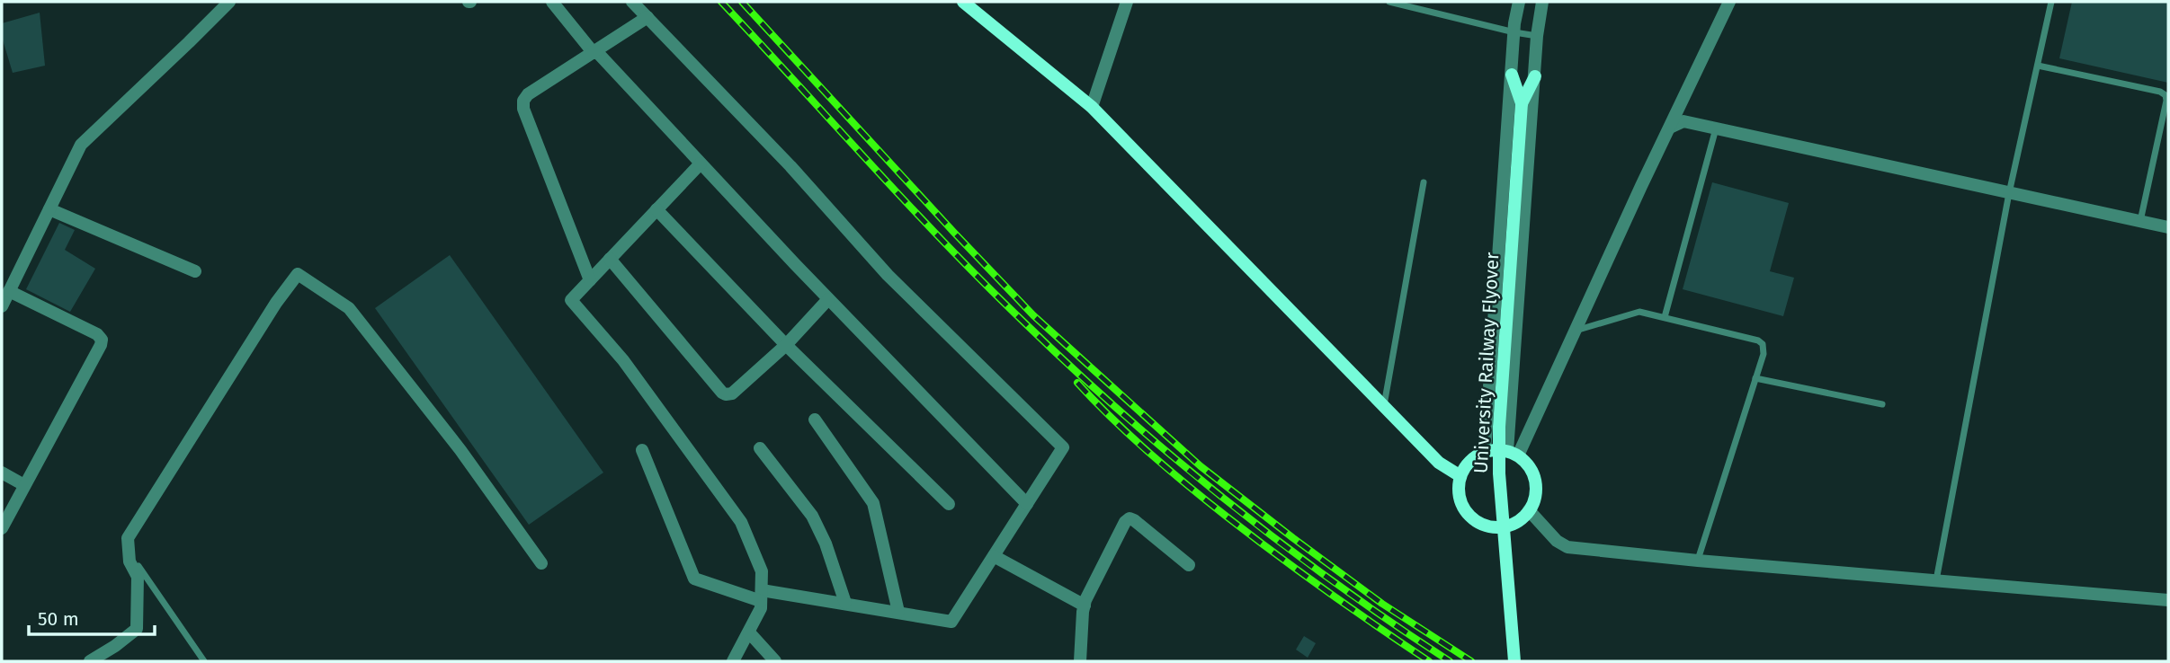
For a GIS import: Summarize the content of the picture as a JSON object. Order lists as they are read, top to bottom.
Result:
{
  "streets": {
    "street": ["University Railway Flyover"]
  },
  "scale_bar": "50 m"
}
